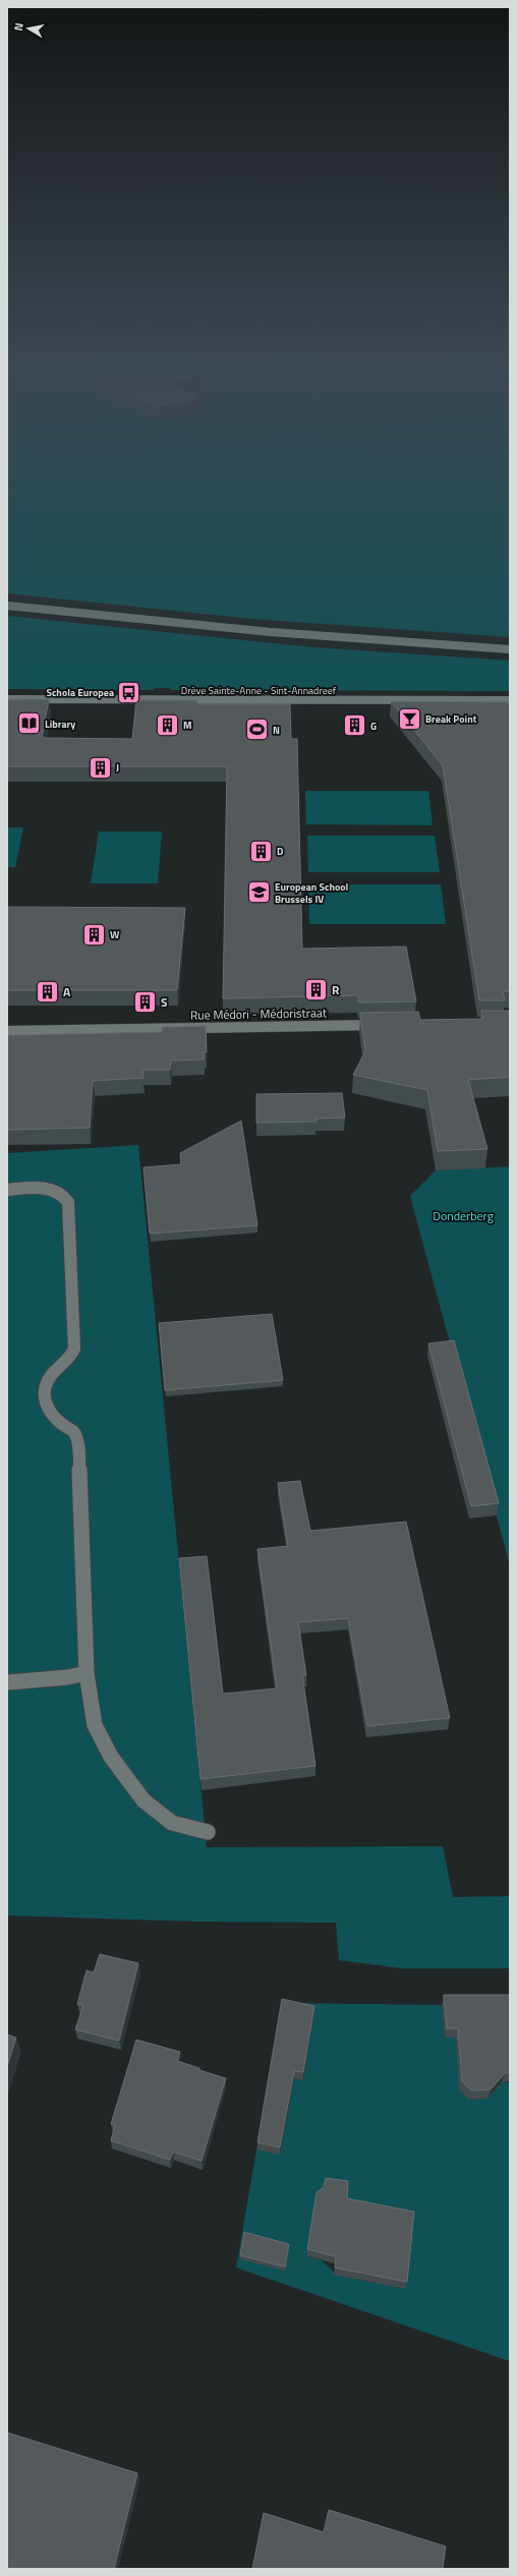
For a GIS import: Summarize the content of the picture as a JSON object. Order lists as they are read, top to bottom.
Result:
{
  "streets": {
    "street": ["Drève Sainte-Anne - Sint-Annadreef", "Rue Médori - Médoristraat"]
  },
  "parks": ["Donderberg"],
  "places": {
    "bus stop": ["Schola Europea"],
    "bar": ["Break Point"],
    "library": ["Library"],
    "building": [
      "M",
      "G",
      "J",
      "D",
      "W",
      "R",
      "A",
      "S"
    ],
    "sports": ["N"],
    "school or university": ["European School Brussels IV"]
  },
  "north": "left"
}
